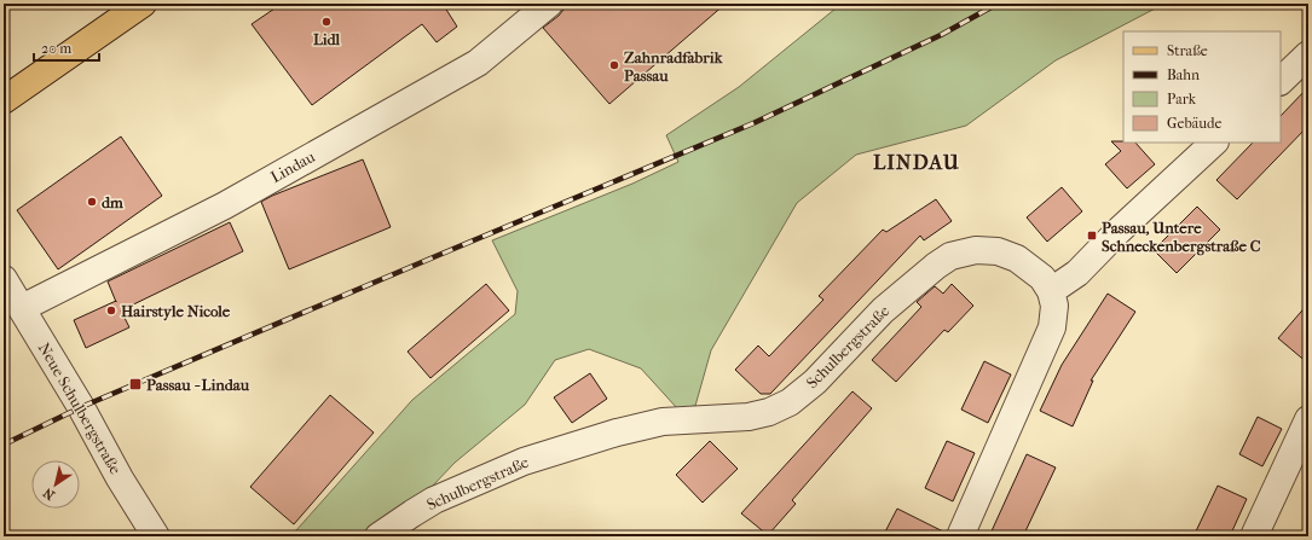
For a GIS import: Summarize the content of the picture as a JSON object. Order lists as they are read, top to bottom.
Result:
{
  "streets": {
    "street": ["Lindau", "Schulbergstraße", "Neue Schulbergstraße"]
  },
  "crossings": [
    ["Lindau", "Neue Schulbergstraße"]
  ],
  "districts": ["LINDAU"],
  "places": {
    "other": [
      "Lidl",
      "Zahnradfabrik Passau",
      "dm",
      "Hairstyle Nicole"
    ],
    "transit": ["Passau, Untere Schneckenbergstraße C", "Passau - Lindau"]
  },
  "legend": [
    "Straße",
    "Bahn",
    "Park",
    "Gebäude"
  ],
  "scale_bar": "20 m",
  "north": "bottom left"
}
